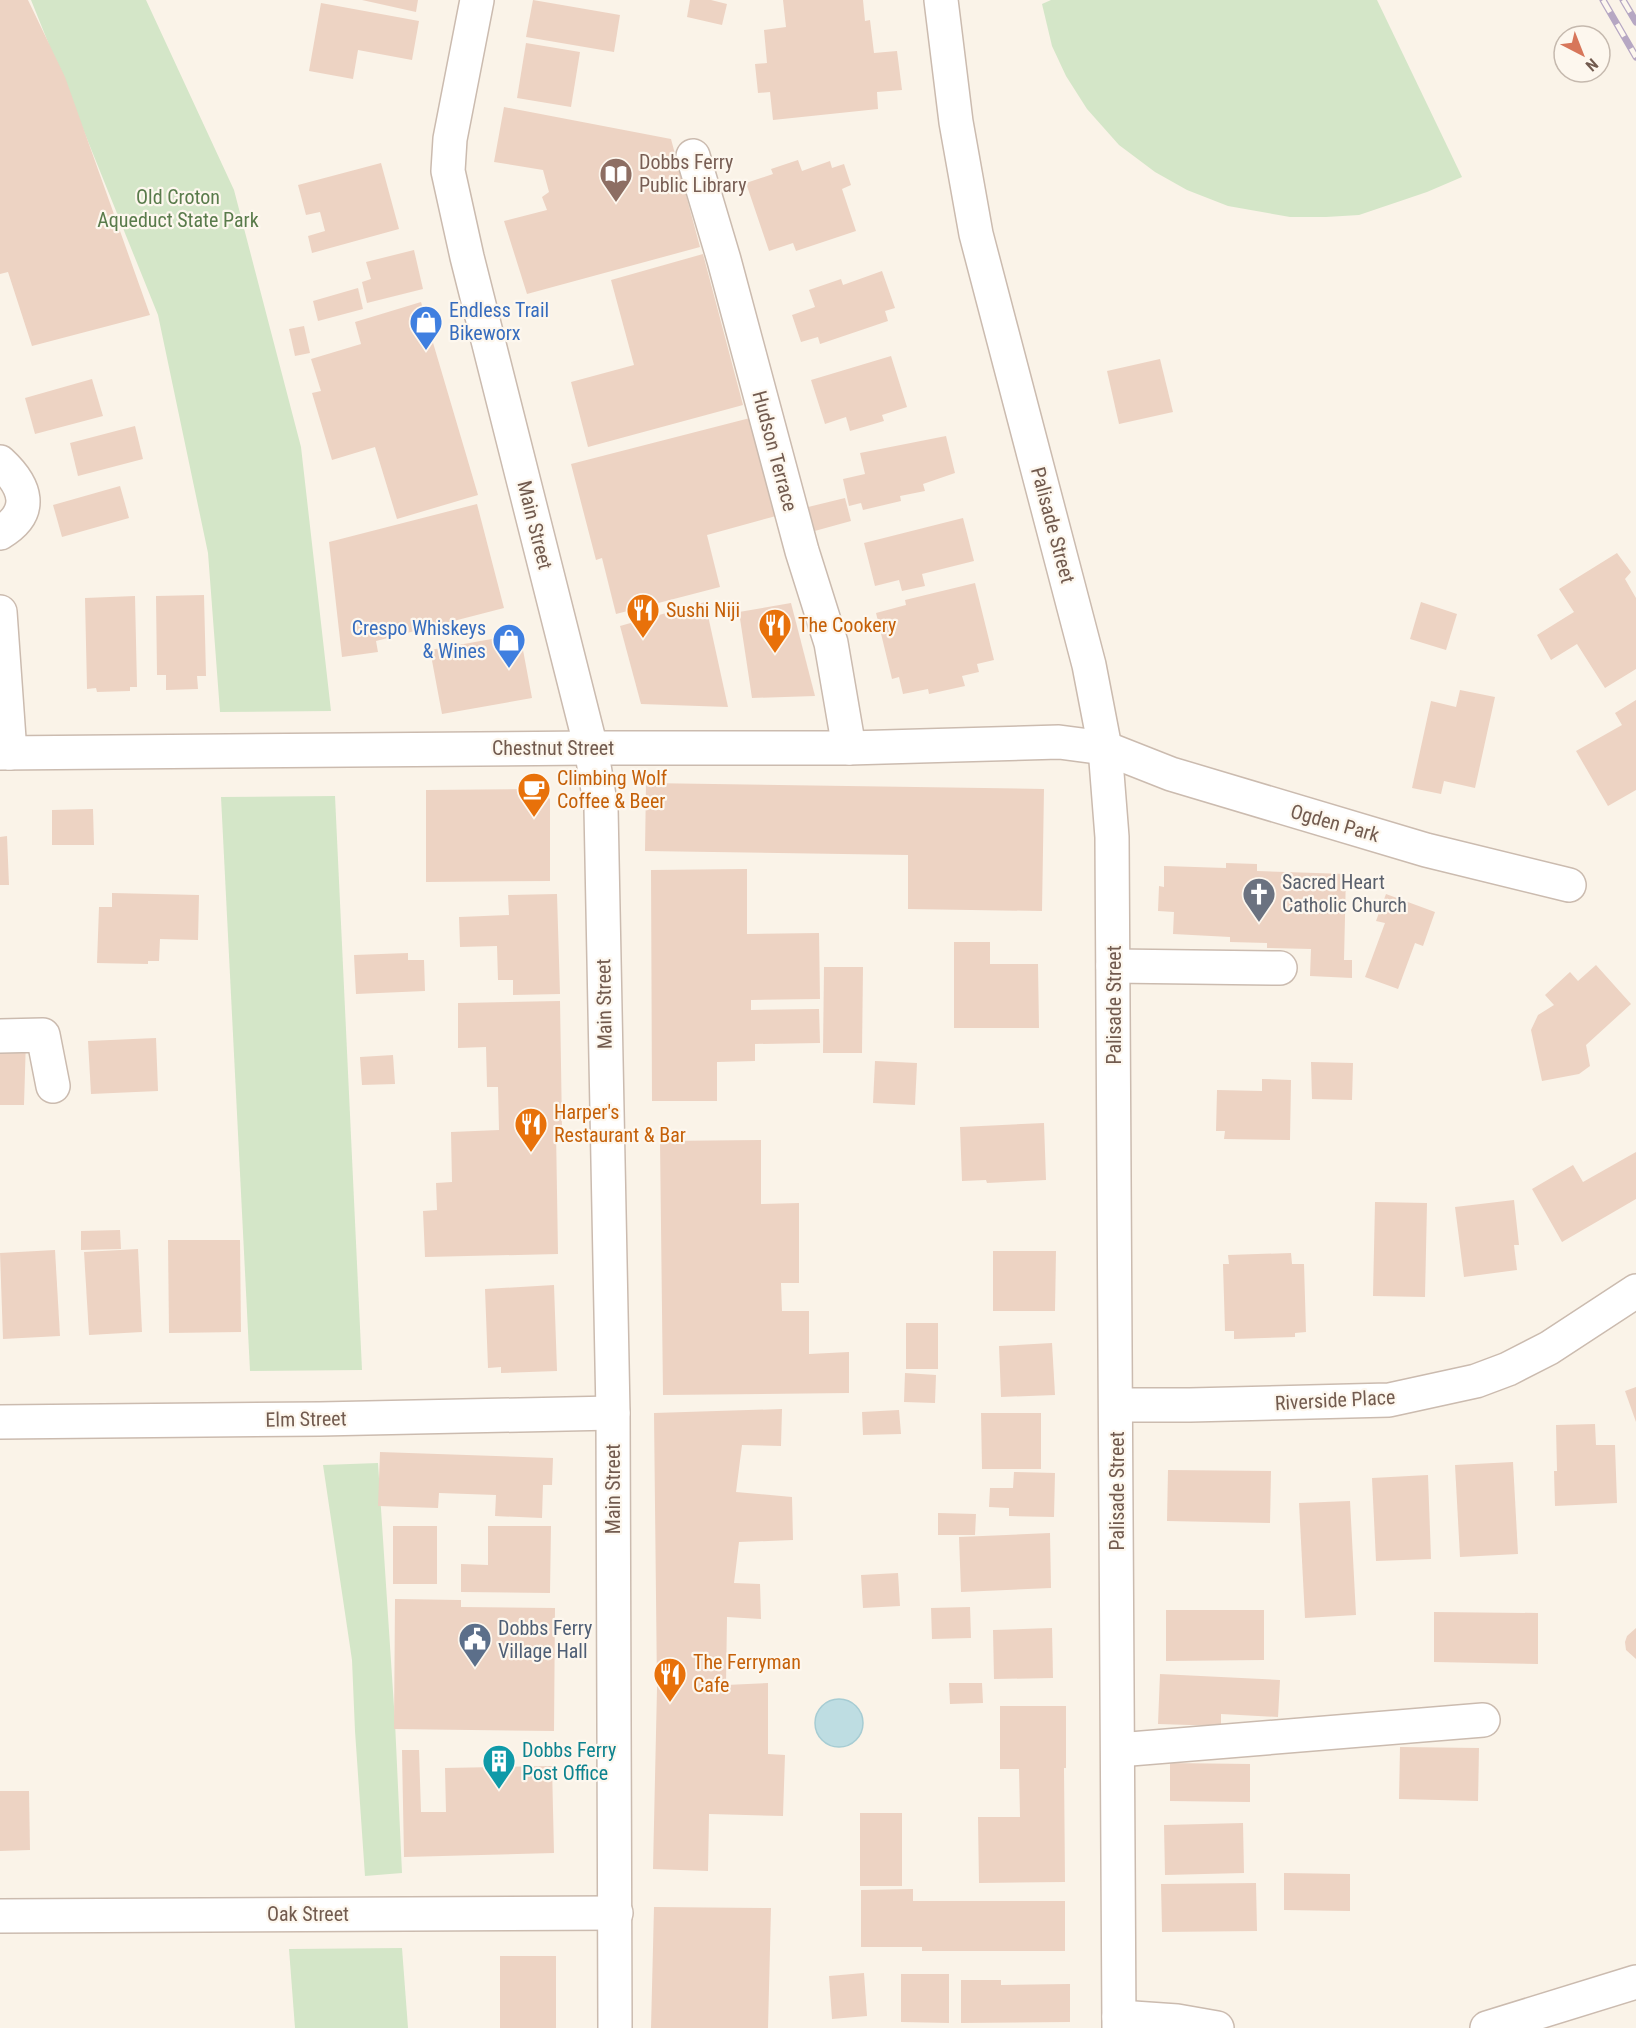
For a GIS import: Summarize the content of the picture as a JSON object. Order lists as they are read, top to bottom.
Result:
{
  "streets": {
    "street": [
      "Hudson Terrace",
      "Main Street",
      "Palisade Street",
      "Chestnut Street",
      "Ogden Park",
      "Riverside Place",
      "Elm Street",
      "Oak Street"
    ]
  },
  "crossings": [
    ["Hudson Terrace", "Chestnut Street"],
    ["Main Street", "Chestnut Street"],
    ["Main Street", "Elm Street"],
    ["Main Street", "Oak Street"],
    ["Palisade Street", "Chestnut Street"],
    ["Palisade Street", "Ogden Park"],
    ["Palisade Street", "Riverside Place"],
    ["Chestnut Street", "Ogden Park"]
  ],
  "parks": ["Old Croton Aqueduct State Park"],
  "places": {
    "library": ["Dobbs Ferry Public Library"],
    "shop": ["Endless Trail Bikeworx", "Crespo Whiskeys & Wines"],
    "restaurant": [
      "Sushi Niji",
      "The Cookery",
      "Harper's Restaurant & Bar",
      "The Ferryman Cafe"
    ],
    "cafe": ["Climbing Wolf Coffee & Beer"],
    "church": ["Sacred Heart Catholic Church"],
    "public building": ["Dobbs Ferry Village Hall"],
    "building": ["Dobbs Ferry Post Office"]
  },
  "north": "bottom right"
}
